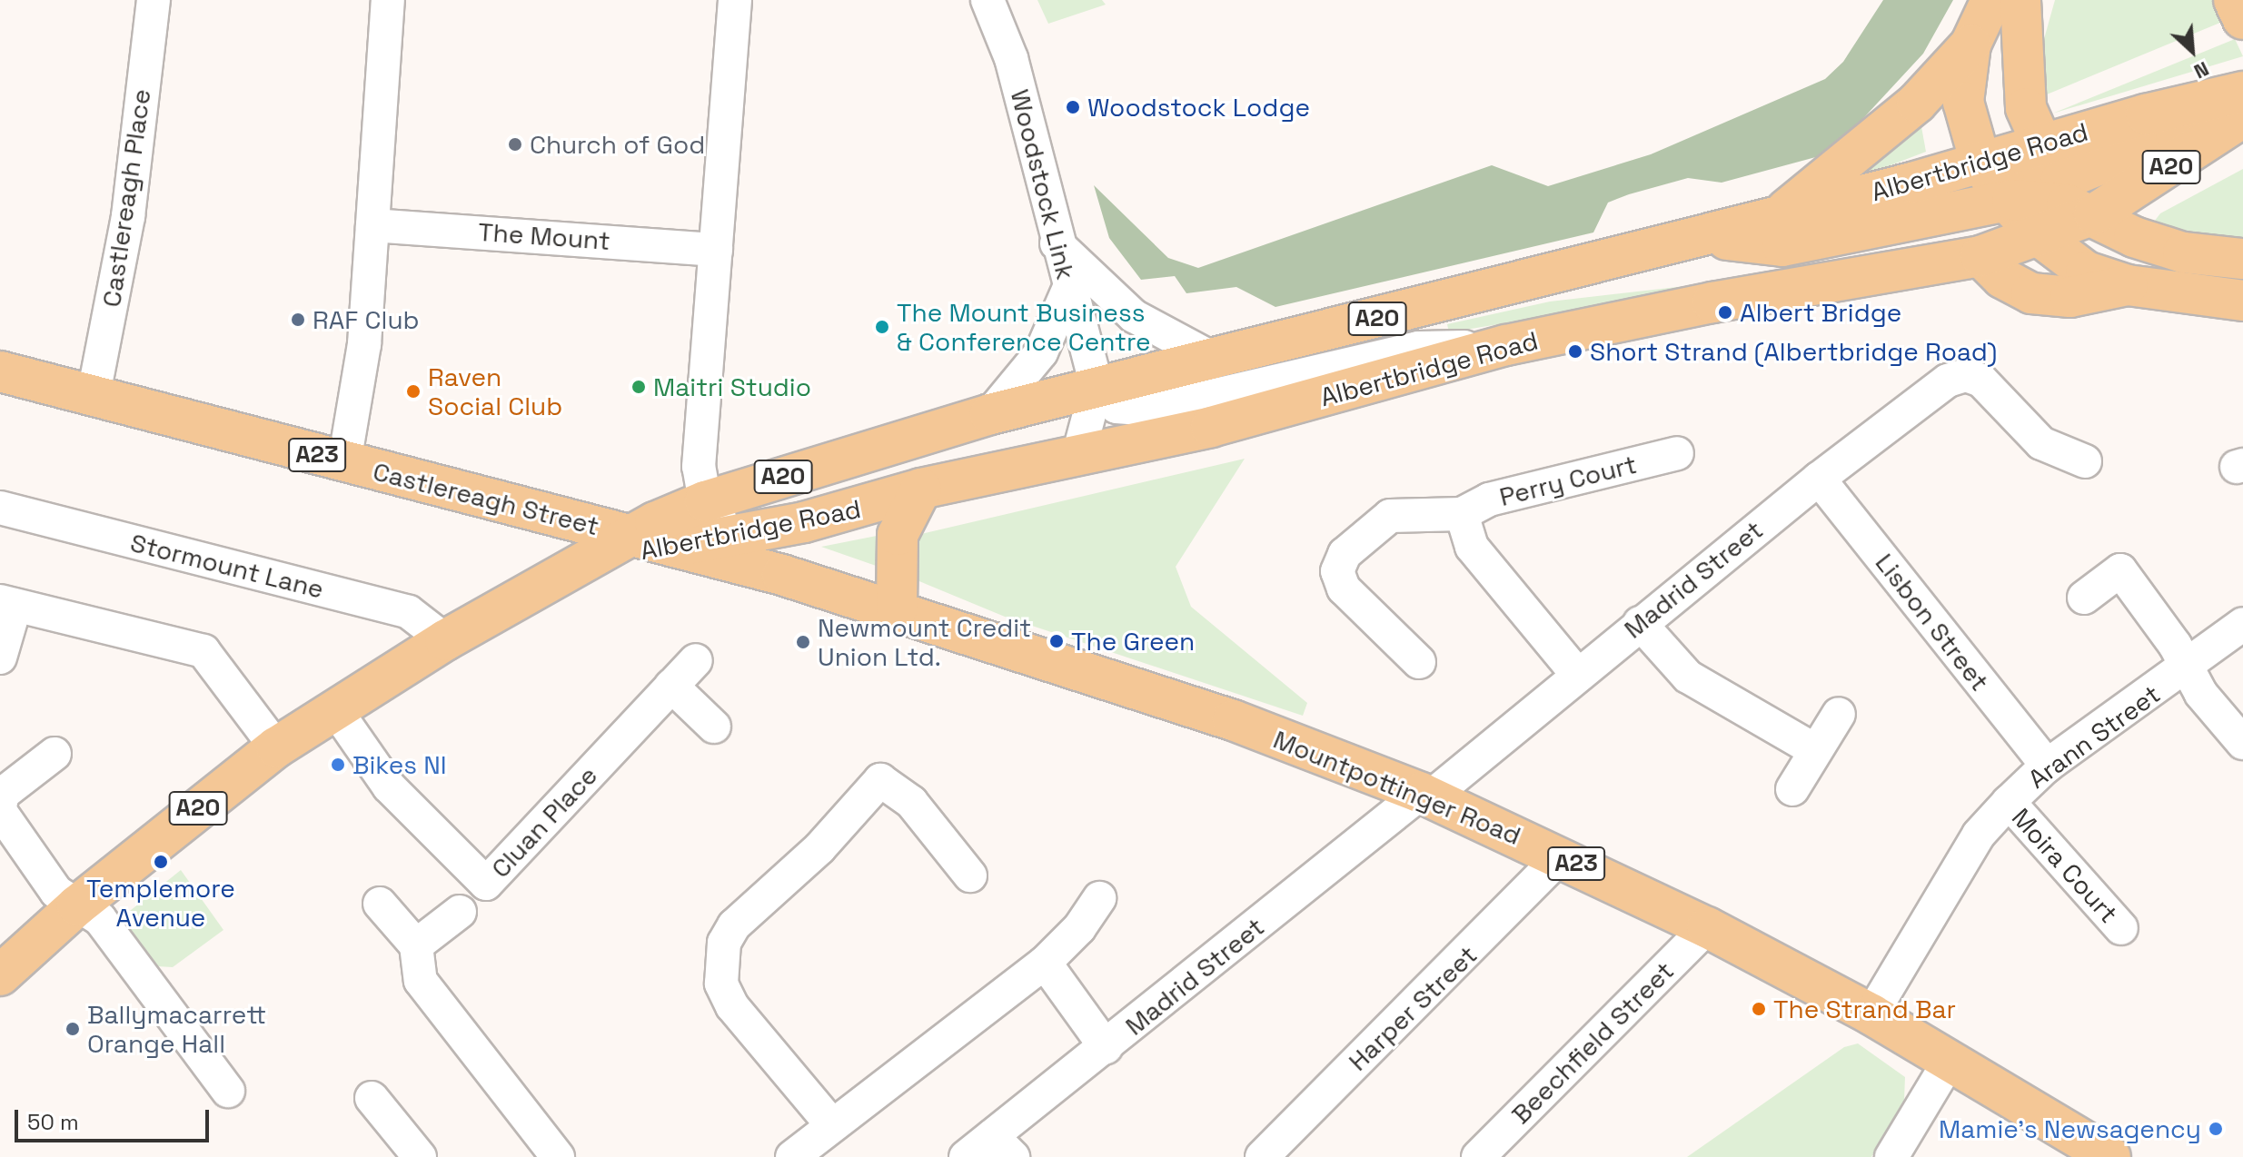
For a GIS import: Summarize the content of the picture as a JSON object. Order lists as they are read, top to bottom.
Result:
{
  "streets": {
    "main road": [
      "Albertbridge Road",
      "A20",
      "A23",
      "Castlereagh Street",
      "Mountpottinger Road"
    ],
    "street": [
      "Woodstock Link",
      "Castlereagh Place",
      "The Mount",
      "Perry Court",
      "Stormount Lane",
      "Madrid Street",
      "Lisbon Street",
      "Arann Street",
      "Cluan Place",
      "Moira Court",
      "Harper Street",
      "Beechfield Street"
    ]
  },
  "crossings": [
    ["Albertbridge Road", "Woodstock Link"],
    ["Albertbridge Road", "Castlereagh Street"],
    ["Albertbridge Road", "Stormount Lane"],
    ["Albertbridge Road", "Mountpottinger Road"],
    ["Albertbridge Road", "Cluan Place"],
    ["Castlereagh Place", "Castlereagh Street"],
    ["Castlereagh Street", "Mountpottinger Road"],
    ["Madrid Street", "Lisbon Street"],
    ["Madrid Street", "Mountpottinger Road"],
    ["Lisbon Street", "Arann Street"],
    ["Arann Street", "Mountpottinger Road"],
    ["Arann Street", "Moira Court"],
    ["Mountpottinger Road", "Harper Street"],
    ["Mountpottinger Road", "Beechfield Street"]
  ],
  "places": [
    "Woodstock Lodge",
    "Church of God",
    "Albert Bridge",
    "RAF Club",
    "The Mount Business & Conference Centre",
    "Short Strand (Albertbridge Road)",
    "Maitri Studio",
    "Raven Social Club",
    "The Green",
    "Newmount Credit Union Ltd.",
    "Bikes NI",
    "Templemore Avenue",
    "The Strand Bar",
    "Ballymacarrett Orange Hall",
    "Mamie's Newsagency"
  ],
  "scale_bar": "50 m",
  "north": "bottom right"
}
